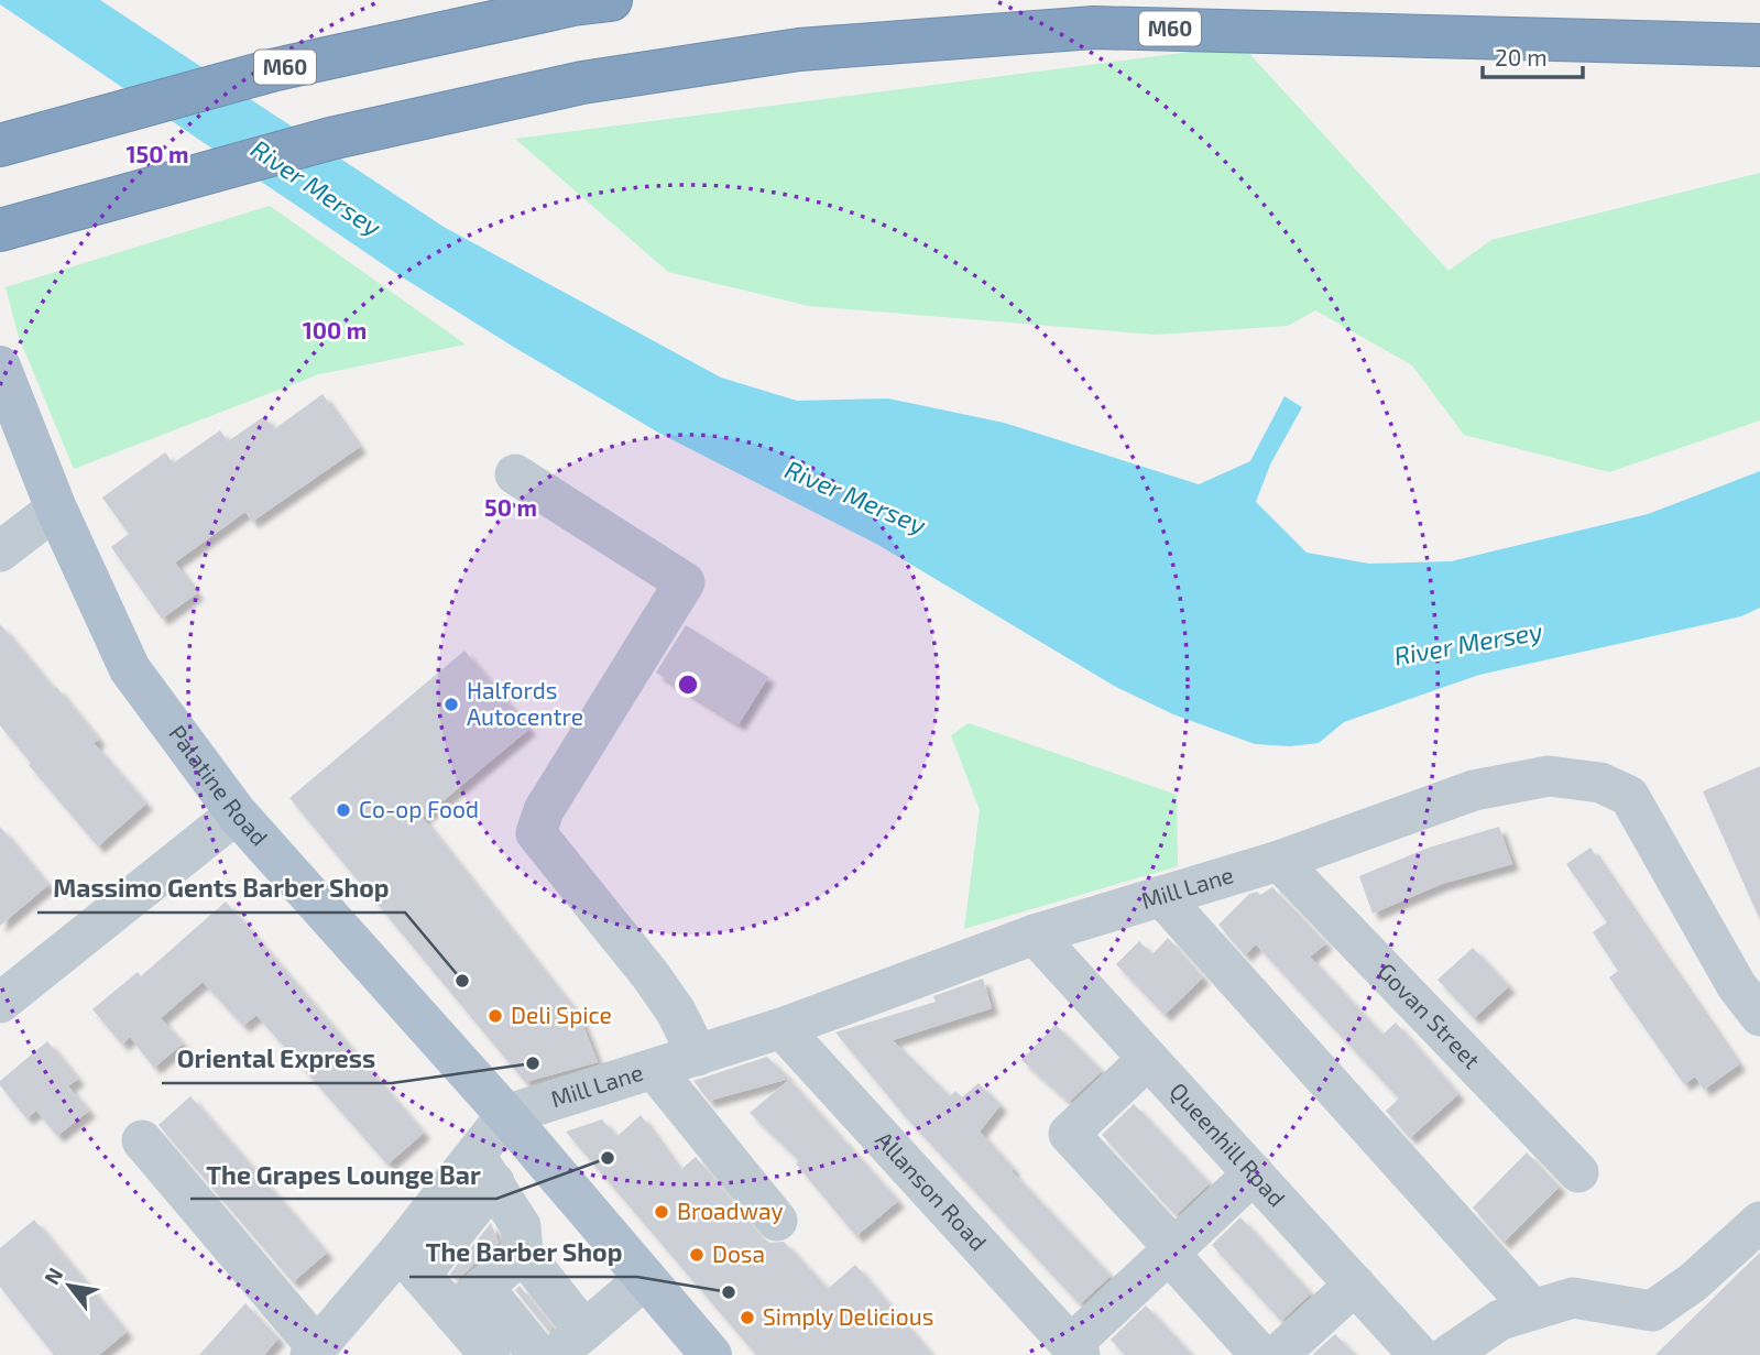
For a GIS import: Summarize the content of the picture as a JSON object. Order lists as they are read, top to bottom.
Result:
{
  "streets": {
    "highway": ["M60"],
    "main road": ["Palatine Road"],
    "street": [
      "Mill Lane",
      "Govan Street",
      "Queenhill Road",
      "Allanson Road"
    ]
  },
  "crossings": [
    ["Palatine Road", "Mill Lane"],
    ["Mill Lane", "Govan Street"],
    ["Mill Lane", "Queenhill Road"],
    ["Mill Lane", "Allanson Road"]
  ],
  "water": ["River Mersey"],
  "places": [
    "Halfords Autocentre",
    "Co-op Food",
    "Massimo Gents Barber Shop",
    "Deli Spice",
    "Oriental Express",
    "The Grapes Lounge Bar",
    "Broadway",
    "Dosa",
    "The Barber Shop",
    "Simply Delicious"
  ],
  "scale_bar": "20 m",
  "north": "top left",
  "rings": ["150 m", "100 m", "50 m"]
}
